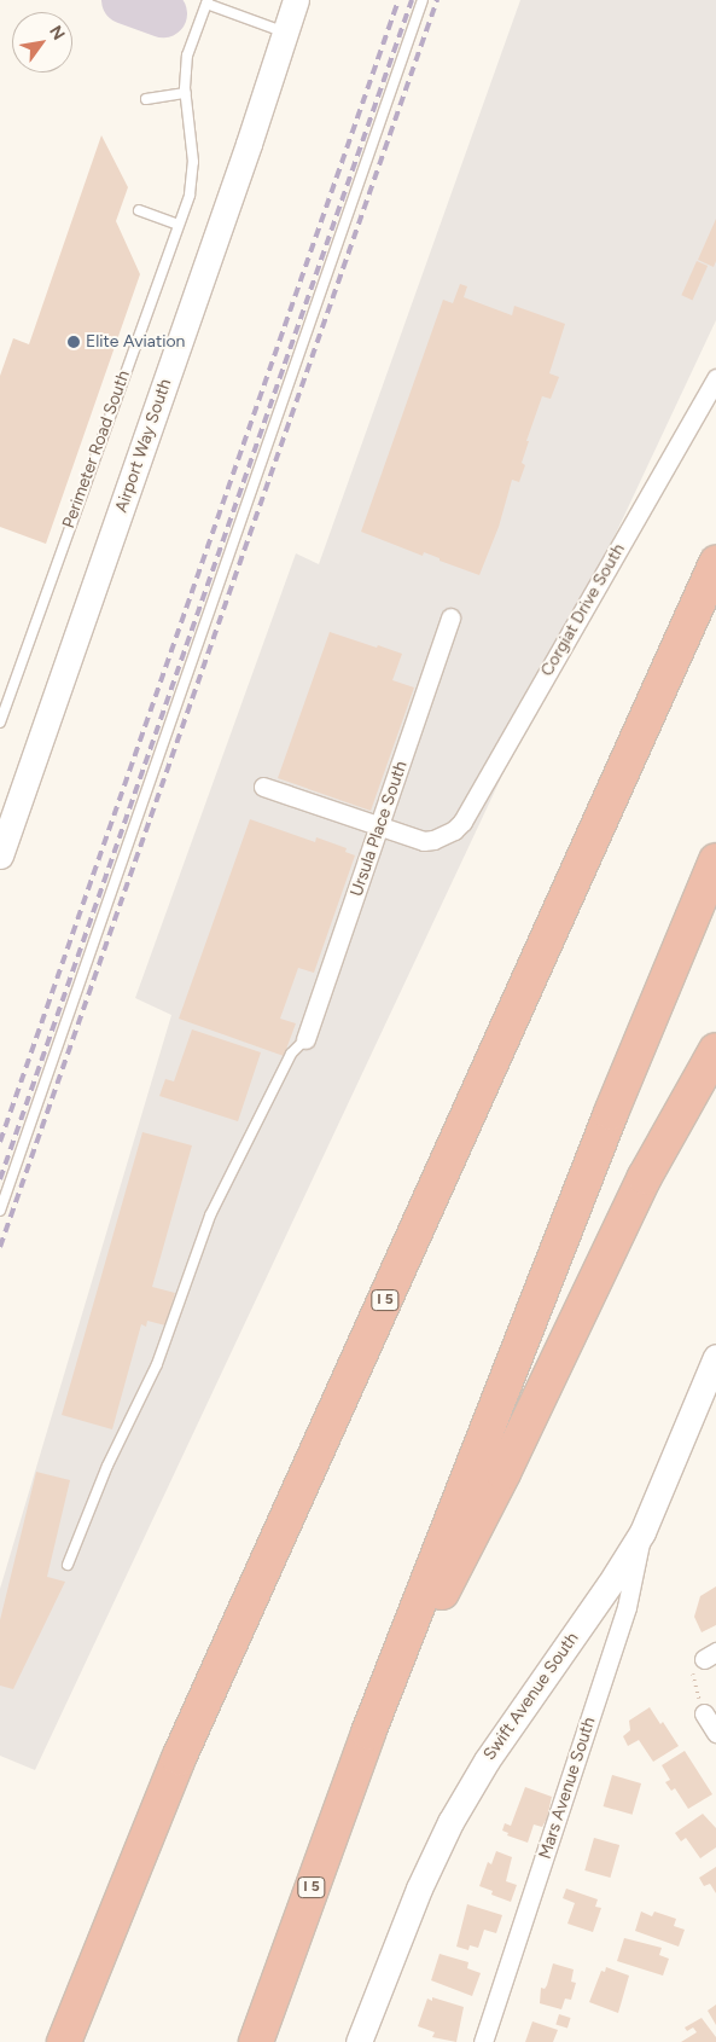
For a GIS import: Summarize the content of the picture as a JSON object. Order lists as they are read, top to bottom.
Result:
{
  "streets": {
    "highway": ["I 5"],
    "main road": ["Airport Way South", "Swift Avenue South"],
    "street": ["Corgiat Drive South", "Ursula Place South", "Mars Avenue South"],
    "lane": ["Perimeter Road South"]
  },
  "crossings": [
    ["Corgiat Drive South", "Ursula Place South"],
    ["Swift Avenue South", "Mars Avenue South"]
  ],
  "places": ["Elite Aviation"],
  "north": "top right"
}
